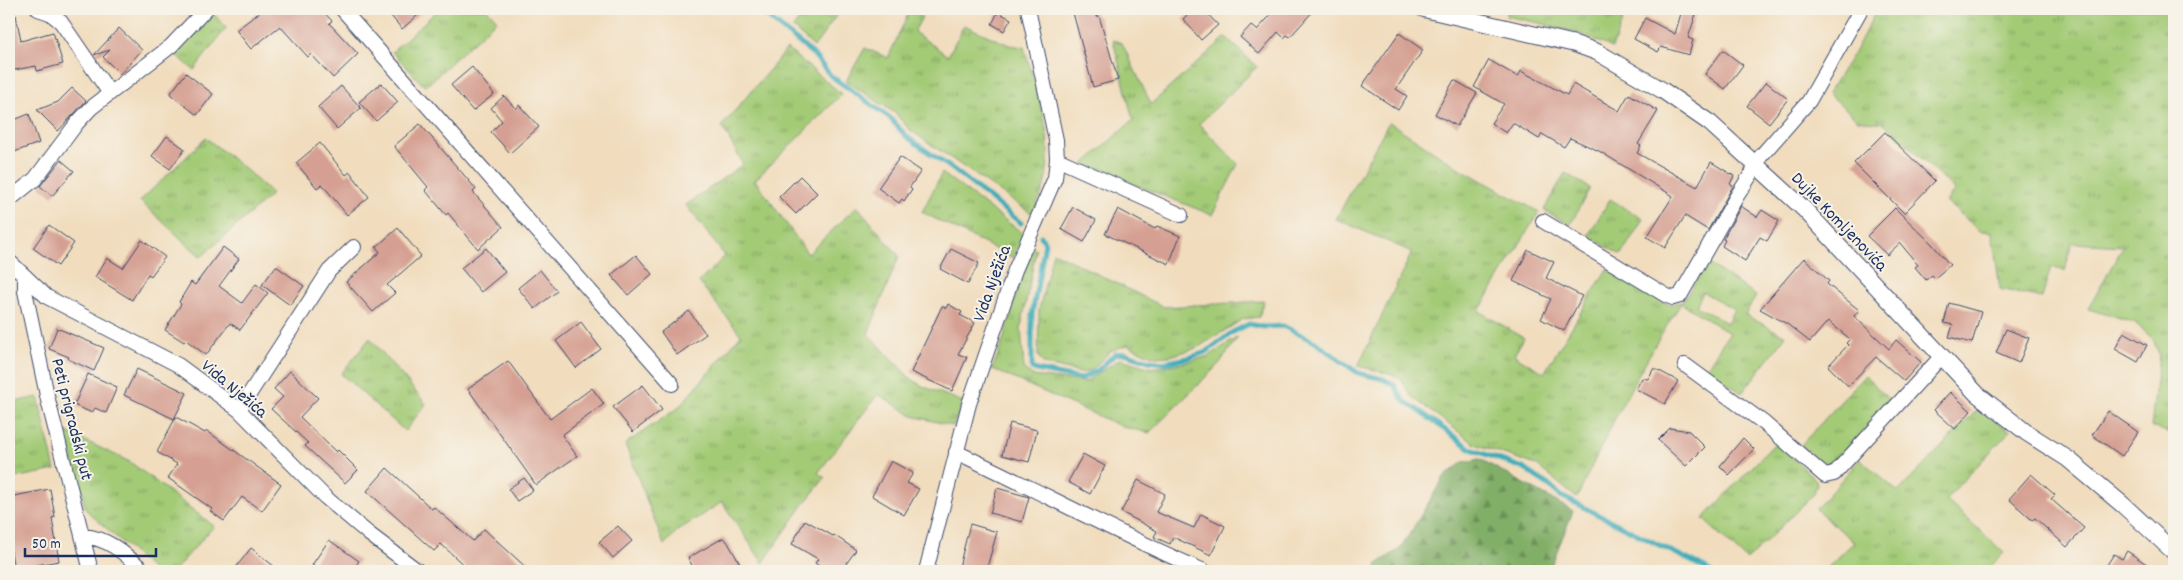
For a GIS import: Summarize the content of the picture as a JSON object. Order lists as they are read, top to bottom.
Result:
{
  "streets": {
    "street": ["Dujke Komljenovića", "Vida Nježića", "Peti prigradski put"]
  },
  "crossings": [
    ["Vida Nježića", "Peti prigradski put"]
  ],
  "scale_bar": "50 m"
}
